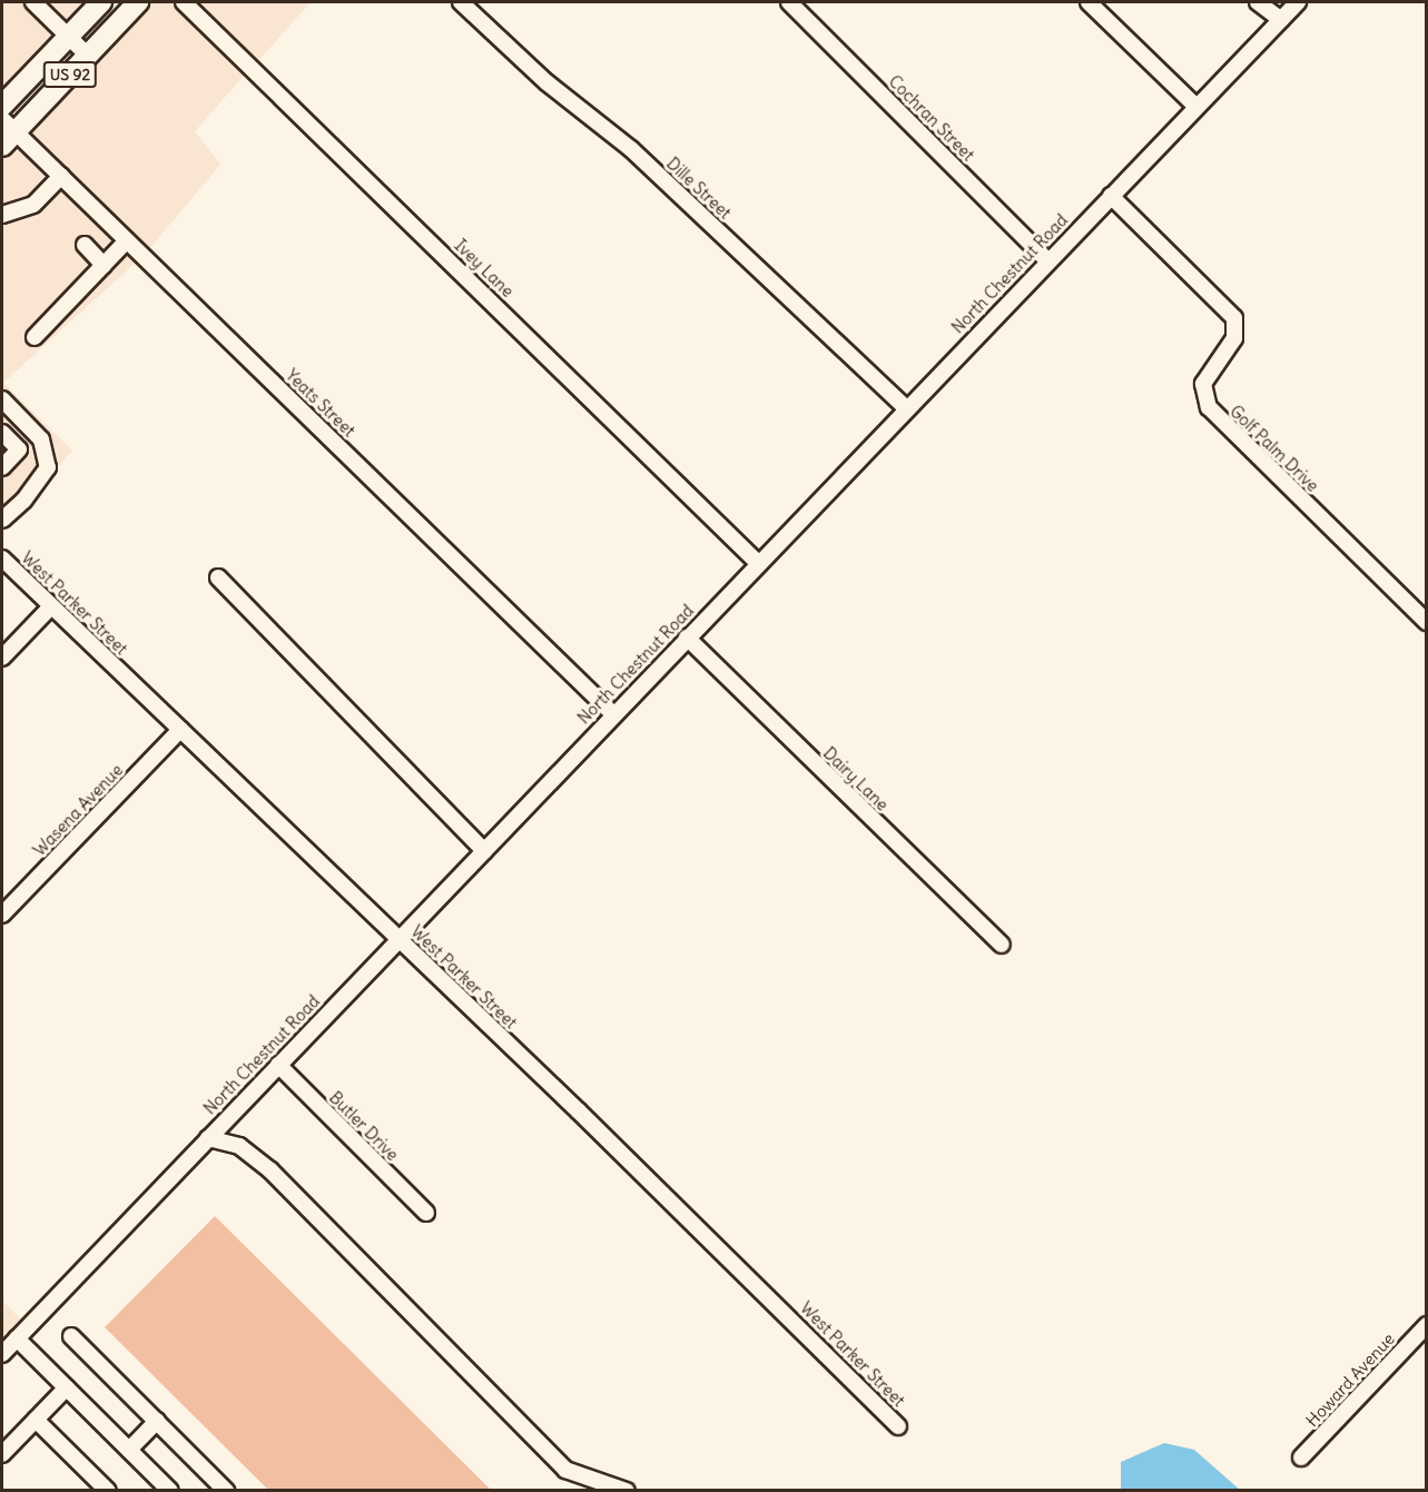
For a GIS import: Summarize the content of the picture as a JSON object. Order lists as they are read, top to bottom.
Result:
{
  "streets": {
    "main road": ["US 92"],
    "street": [
      "Cochran Street",
      "Dille Street",
      "Ivey Lane",
      "North Chestnut Road",
      "Yeats Street",
      "Golf Palm Drive",
      "West Parker Street",
      "Dairy Lane",
      "Wasena Avenue",
      "Butler Drive",
      "Howard Avenue"
    ]
  },
  "crossings": [
    ["US 92", "Yeats Street"],
    ["Cochran Street", "North Chestnut Road"],
    ["Dille Street", "North Chestnut Road"],
    ["Ivey Lane", "North Chestnut Road"],
    ["North Chestnut Road", "Yeats Street"],
    ["North Chestnut Road", "Golf Palm Drive"],
    ["North Chestnut Road", "West Parker Street"],
    ["North Chestnut Road", "Dairy Lane"],
    ["North Chestnut Road", "Butler Drive"],
    ["West Parker Street", "Wasena Avenue"]
  ]
}
